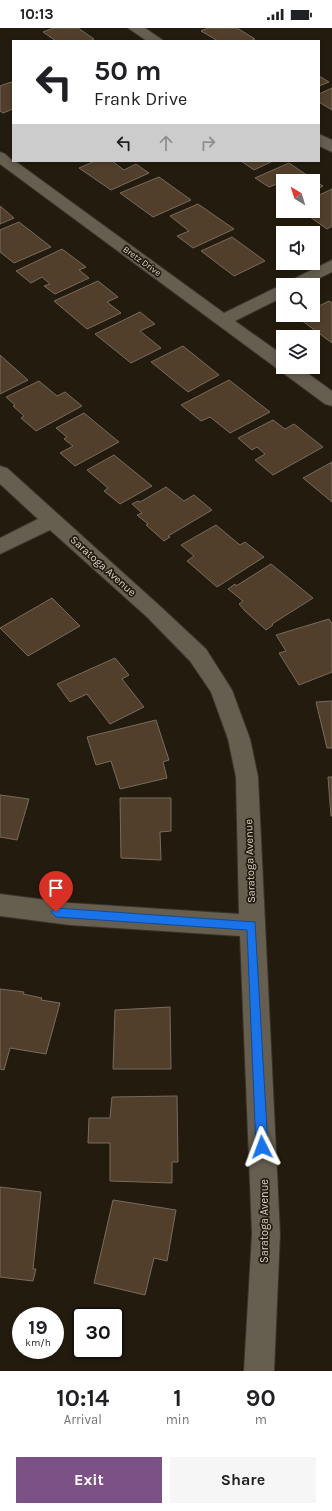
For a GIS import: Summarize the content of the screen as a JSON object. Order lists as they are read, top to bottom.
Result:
{
  "streets": {
    "street": ["Bretz Drive", "Saratoga Avenue"]
  },
  "north": "top left",
  "page": {
    "status": "10:13",
    "turn": ["50 m", "Frank Drive"],
    "speed": "19 km/h",
    "limit": "30",
    "eta": [
      "10:14",
      "Arrival",
      "1",
      "min",
      "90",
      "m"
    ],
    "buttons": ["Exit", "Share"]
  }
}
